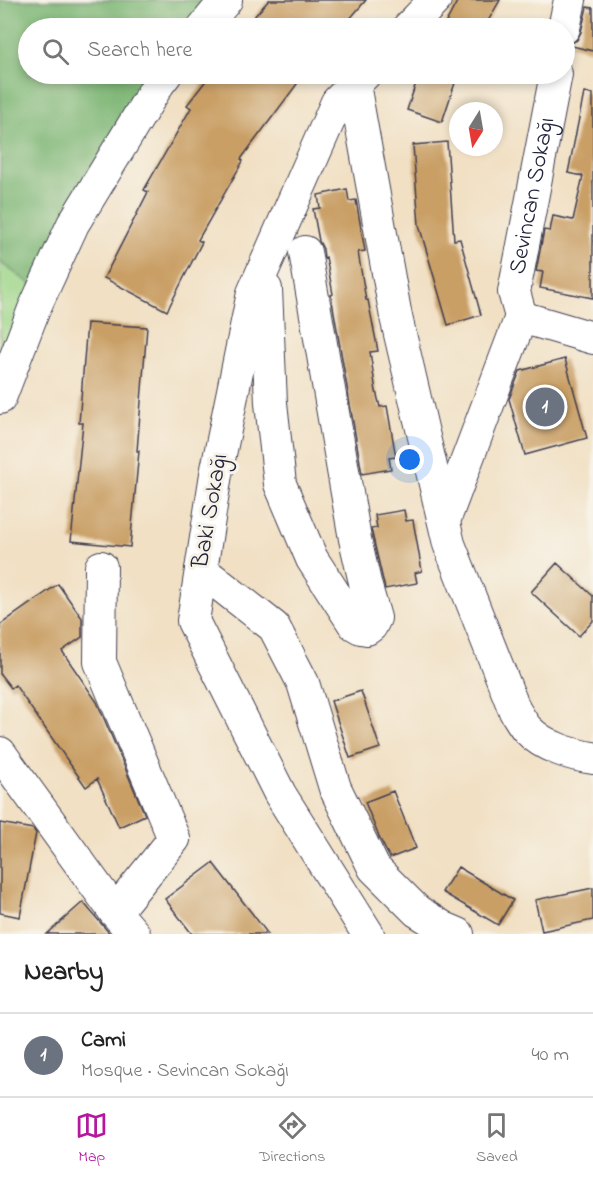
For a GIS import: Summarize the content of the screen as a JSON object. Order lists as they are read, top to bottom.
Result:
{
  "streets": {
    "street": ["Sevincan Sokağı", "Baki Sokağı"]
  },
  "north": "bottom",
  "page": {
    "search": "Search here",
    "pins": "1",
    "heading": "Nearby",
    "list": [
      {
        "mark": "1",
        "name": "Cami",
        "note": "Mosque · Sevincan Sokağı",
        "value": "40 m"
      }
    ],
    "nav": ["Map", "Directions", "Saved"]
  }
}
